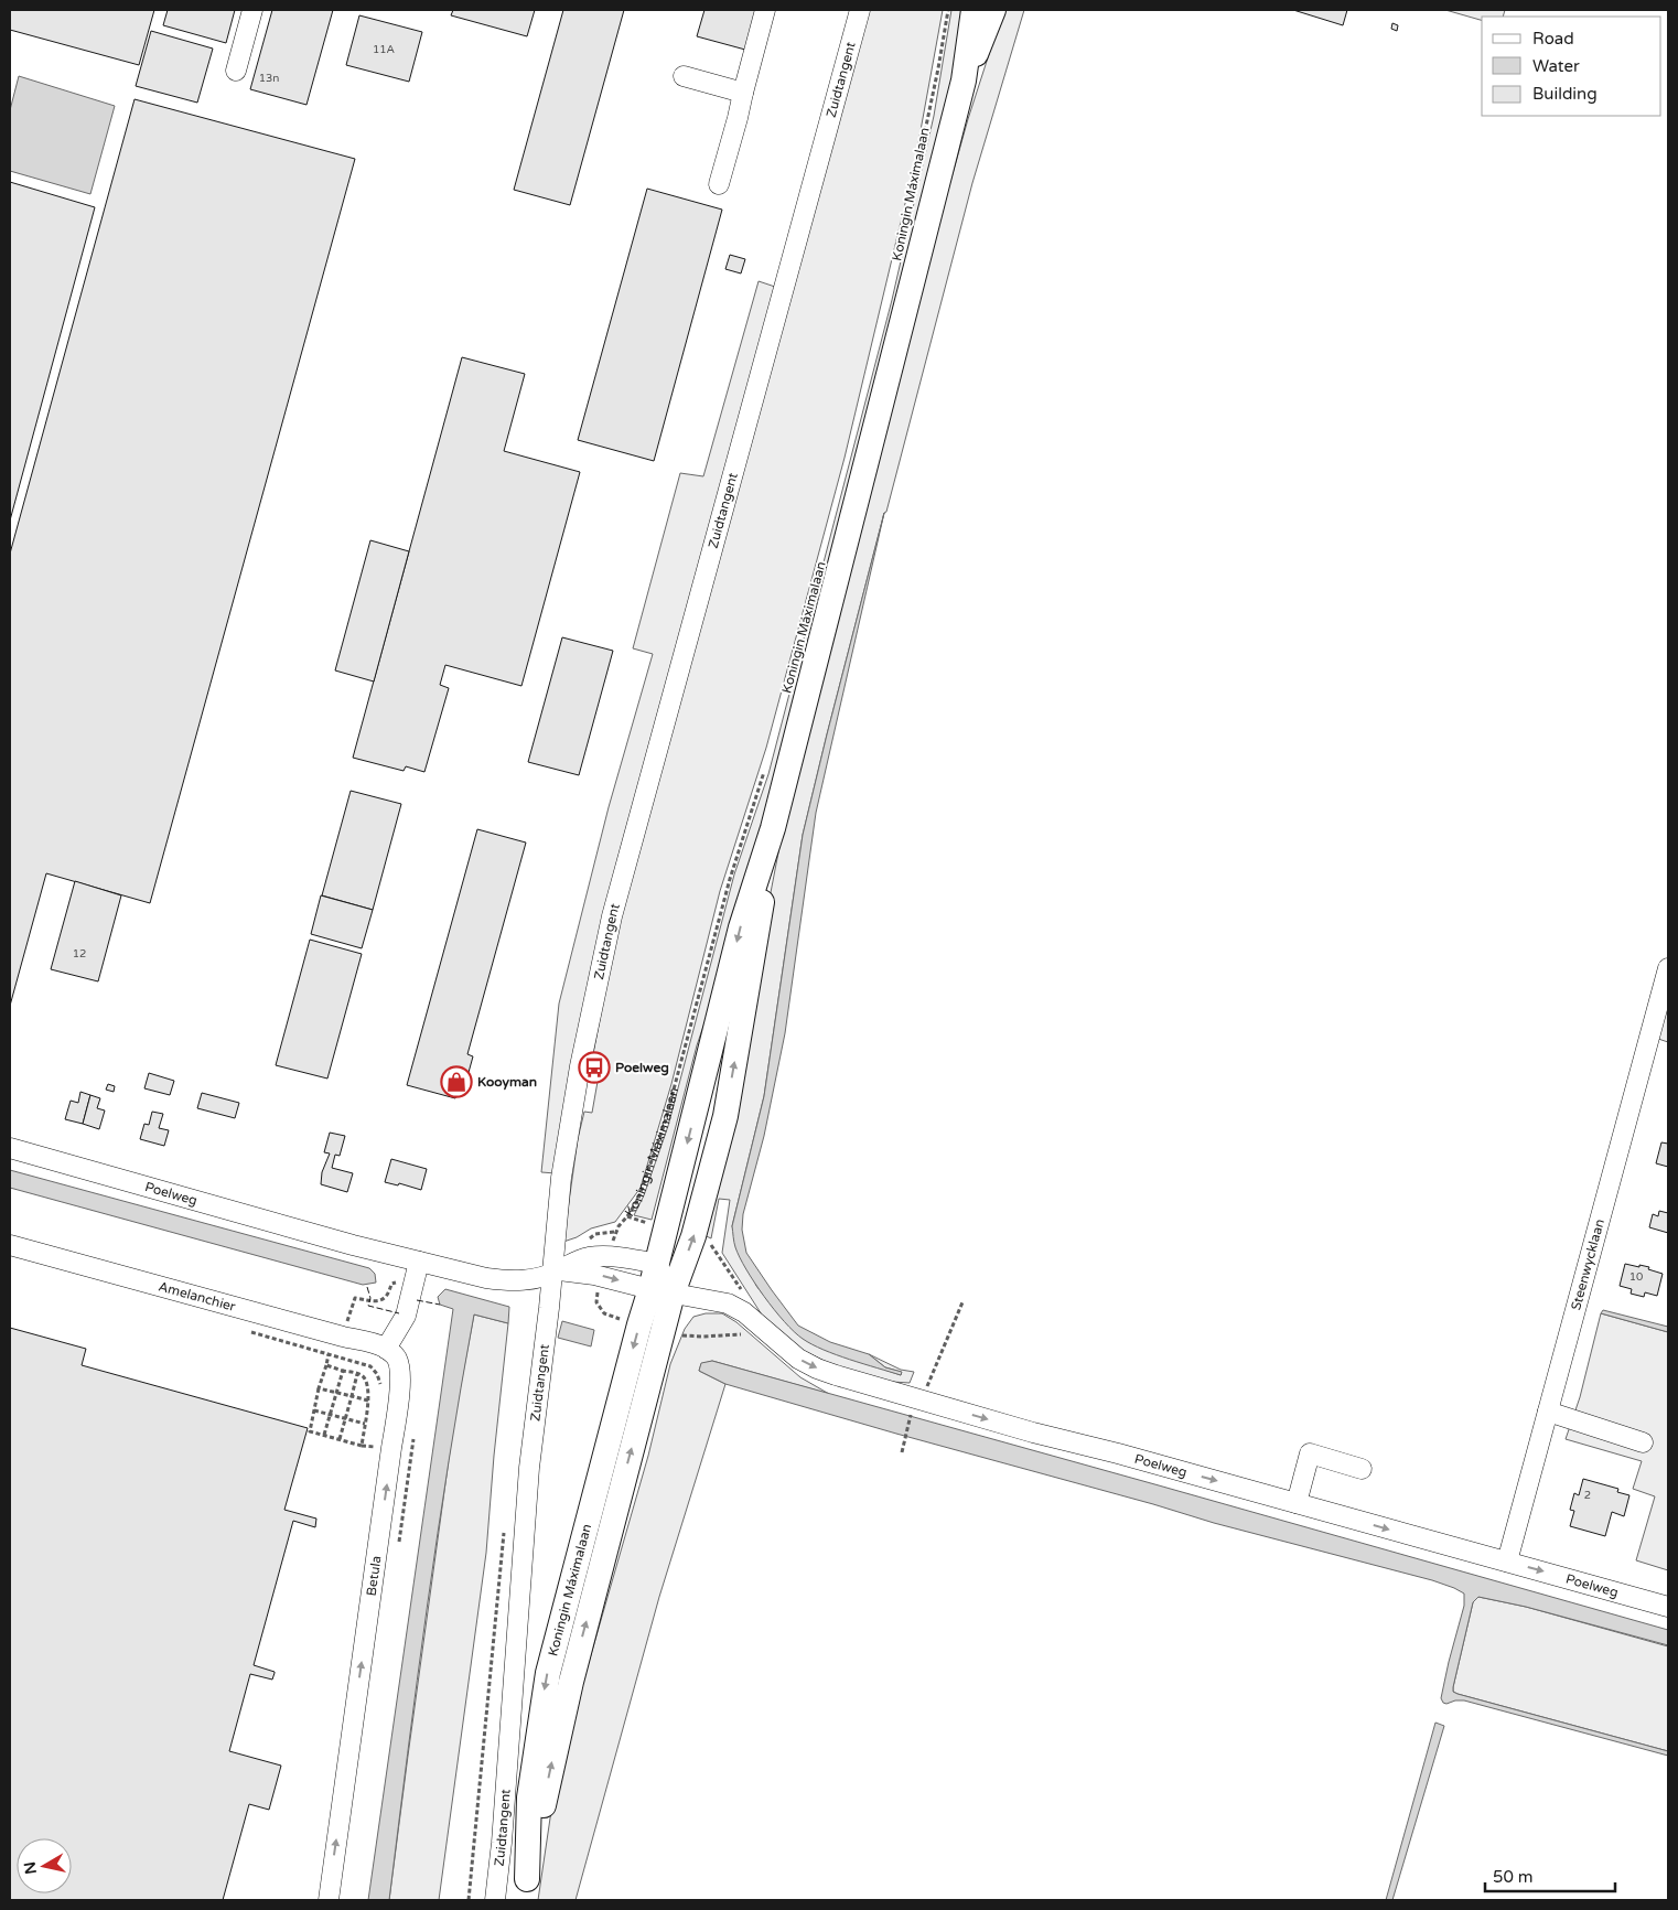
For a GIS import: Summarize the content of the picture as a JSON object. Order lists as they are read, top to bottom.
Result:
{
  "streets": {
    "main road": ["Koningin Máximalaan"],
    "street": [
      "Zuidtangent",
      "Poelweg",
      "Steenwycklaan",
      "Amelanchier",
      "Betula"
    ]
  },
  "crossings": [
    ["Zuidtangent", "Poelweg"],
    ["Koningin Máximalaan", "Poelweg"],
    ["Poelweg", "Steenwycklaan"],
    ["Amelanchier", "Betula"]
  ],
  "one_way": ["Poelweg", "Betula"],
  "places": {
    "bus stop": ["Poelweg"],
    "shop": ["Kooyman"]
  },
  "house_numbers": [
    "11A",
    "13n",
    "12",
    "10",
    "2"
  ],
  "legend": ["Road", "Water", "Building"],
  "scale_bar": "50 m",
  "north": "left"
}
